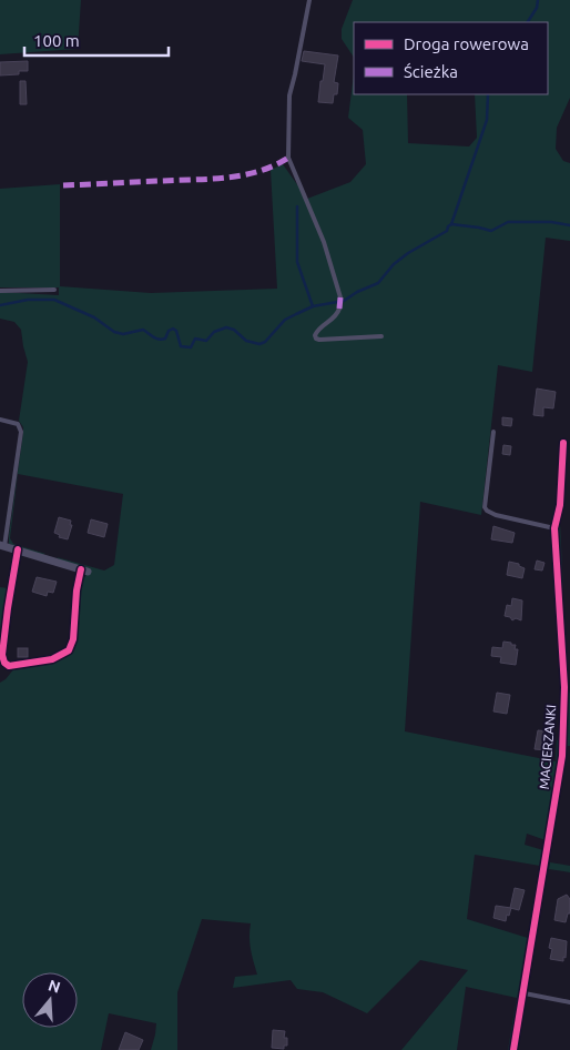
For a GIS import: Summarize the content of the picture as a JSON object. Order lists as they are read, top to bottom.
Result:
{
  "streets": {
    "street": ["MACIERZANKI"]
  },
  "legend": ["Droga rowerowa", "Ścieżka"],
  "scale_bar": "100 m",
  "north": "top"
}
